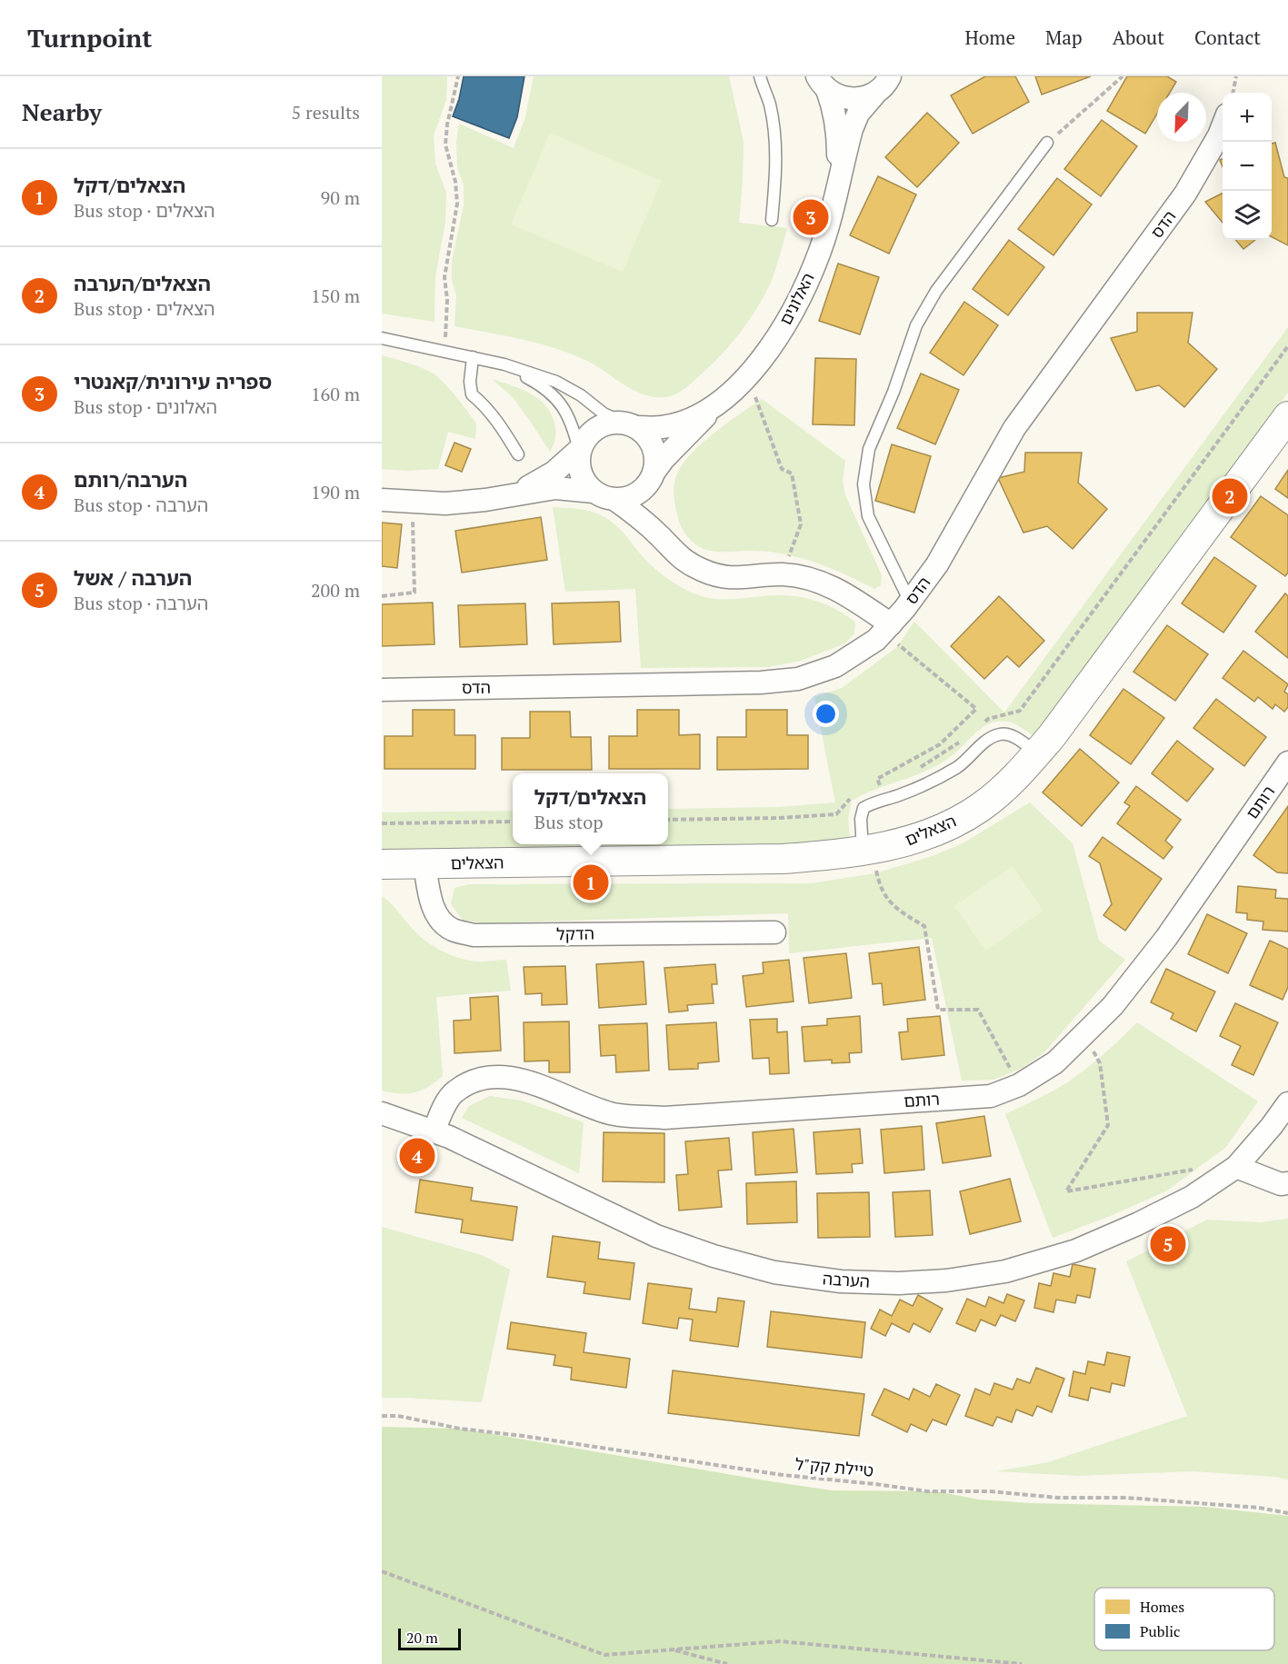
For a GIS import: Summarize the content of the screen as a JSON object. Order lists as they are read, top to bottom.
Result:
{
  "streets": {
    "street": [
      "הדס",
      "האלונים",
      "רותם",
      "הצאלים",
      "הדקל",
      "הערבה"
    ],
    "path": ["טיילת קק\"ל"]
  },
  "crossings": [
    ["רותם", "הערבה"],
    ["הצאלים", "הדקל"]
  ],
  "legend": ["Homes", "Public"],
  "scale_bar": "20 m",
  "north": "bottom left",
  "page": {
    "header": "Turnpoint",
    "nav": [
      "Home",
      "Map",
      "About",
      "Contact"
    ],
    "heading": ["Nearby", "5 results"],
    "map_buttons": ["+", "−"],
    "list": [
      {
        "mark": "1",
        "name": "הצאלים/דקל",
        "note": "Bus stop · הצאלים",
        "value": "90 m"
      },
      {
        "mark": "2",
        "name": "הצאלים/הערבה",
        "note": "Bus stop · הצאלים",
        "value": "150 m"
      },
      {
        "mark": "3",
        "name": "ספריה עירונית/קאנטרי",
        "note": "Bus stop · האלונים",
        "value": "160 m"
      },
      {
        "mark": "4",
        "name": "הערבה/רותם",
        "note": "Bus stop · הערבה",
        "value": "190 m"
      },
      {
        "mark": "5",
        "name": "הערבה / אשל",
        "note": "Bus stop · הערבה",
        "value": "200 m"
      }
    ],
    "pins": [
      "3",
      "2",
      "1",
      "4",
      "5"
    ],
    "popup": ["הצאלים/דקל", "Bus stop"],
    "scale": "20 m"
  }
}
